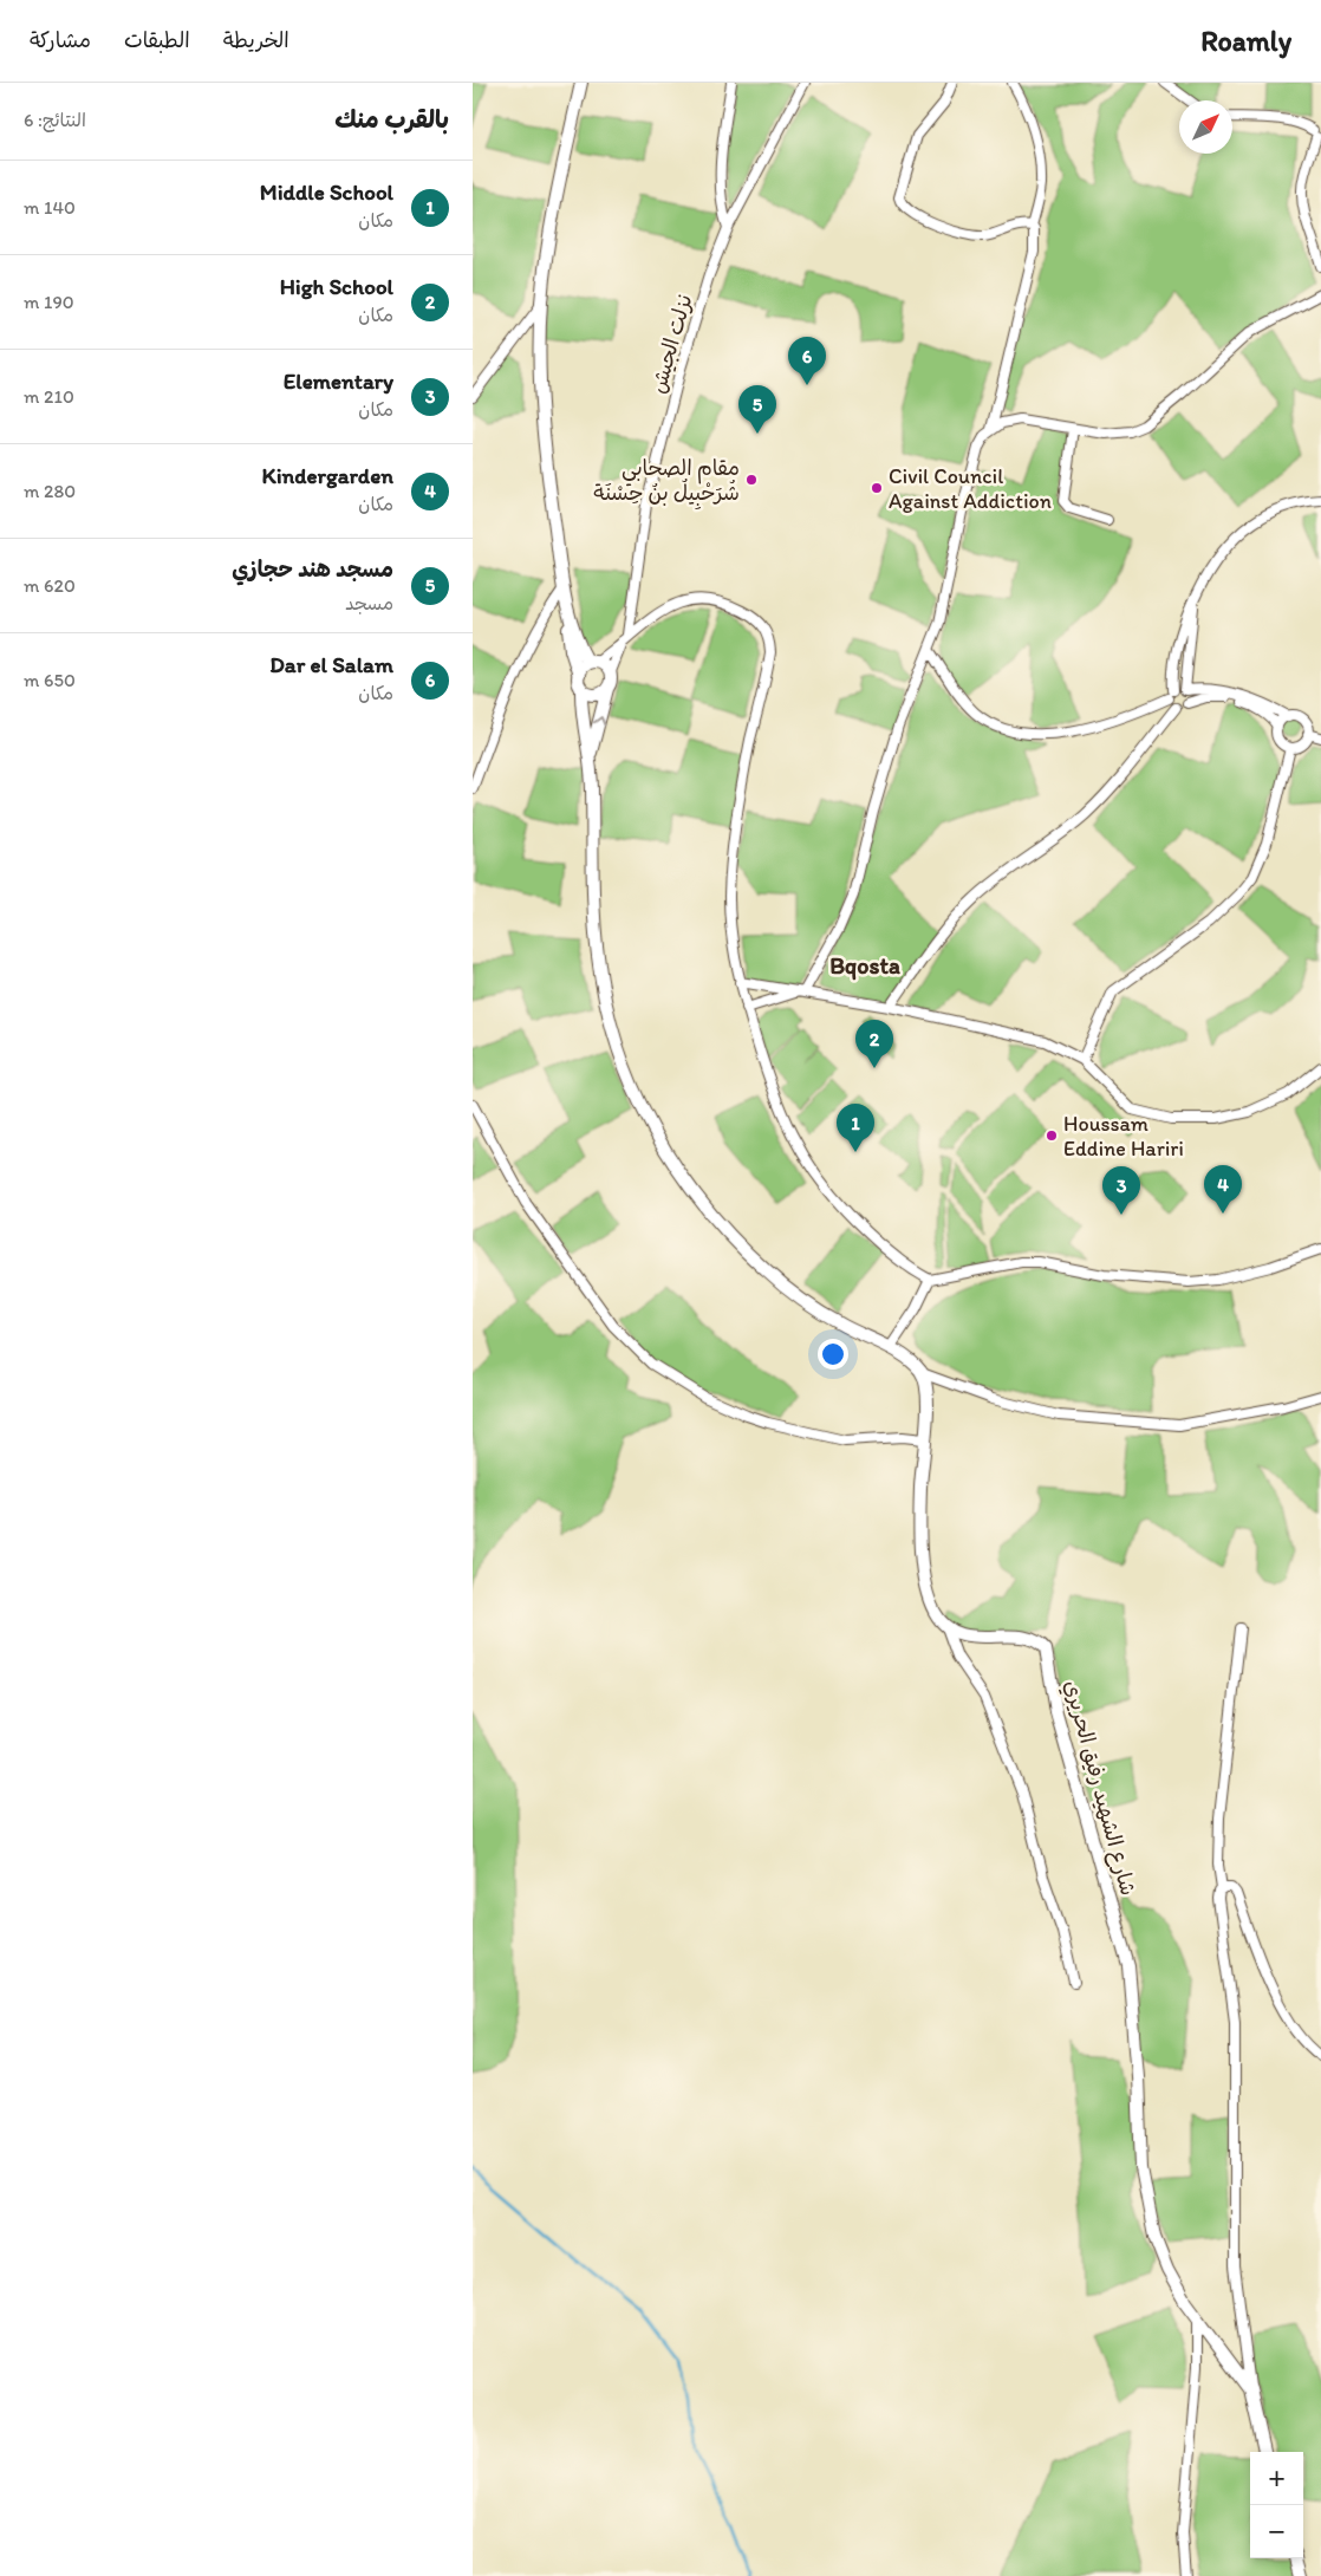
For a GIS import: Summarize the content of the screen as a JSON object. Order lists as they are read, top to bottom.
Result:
{
  "streets": {
    "street": ["نزلت الجيش", "شارع الشهيد رفيق الحريري"]
  },
  "districts": ["Bqosta"],
  "places": ["مقام الصحابي شُرَحْبِيلُ بنُ حِسْنَة", "Civil Council Against Addiction", "Houssam Eddine Hariri"],
  "north": "top right",
  "page": {
    "header": "Roamly",
    "nav": ["الخريطة", "الطبقات", "مشاركة"],
    "heading": ["بالقرب منك", "النتائج: 6"],
    "list": [
      {
        "mark": "1",
        "name": "Middle School",
        "note": "مكان",
        "value": "140 m"
      },
      {
        "mark": "2",
        "name": "High School",
        "note": "مكان",
        "value": "190 m"
      },
      {
        "mark": "3",
        "name": "Elementary",
        "note": "مكان",
        "value": "210 m"
      },
      {
        "mark": "4",
        "name": "Kindergarden",
        "note": "مكان",
        "value": "280 m"
      },
      {
        "mark": "5",
        "name": "مسجد هند حجازي",
        "note": "مسجد",
        "value": "620 m"
      },
      {
        "mark": "6",
        "name": "Dar el Salam",
        "note": "مكان",
        "value": "650 m"
      }
    ],
    "pins": [
      "6",
      "5",
      "2",
      "1",
      "4",
      "3"
    ],
    "map_buttons": ["+", "−"]
  }
}
